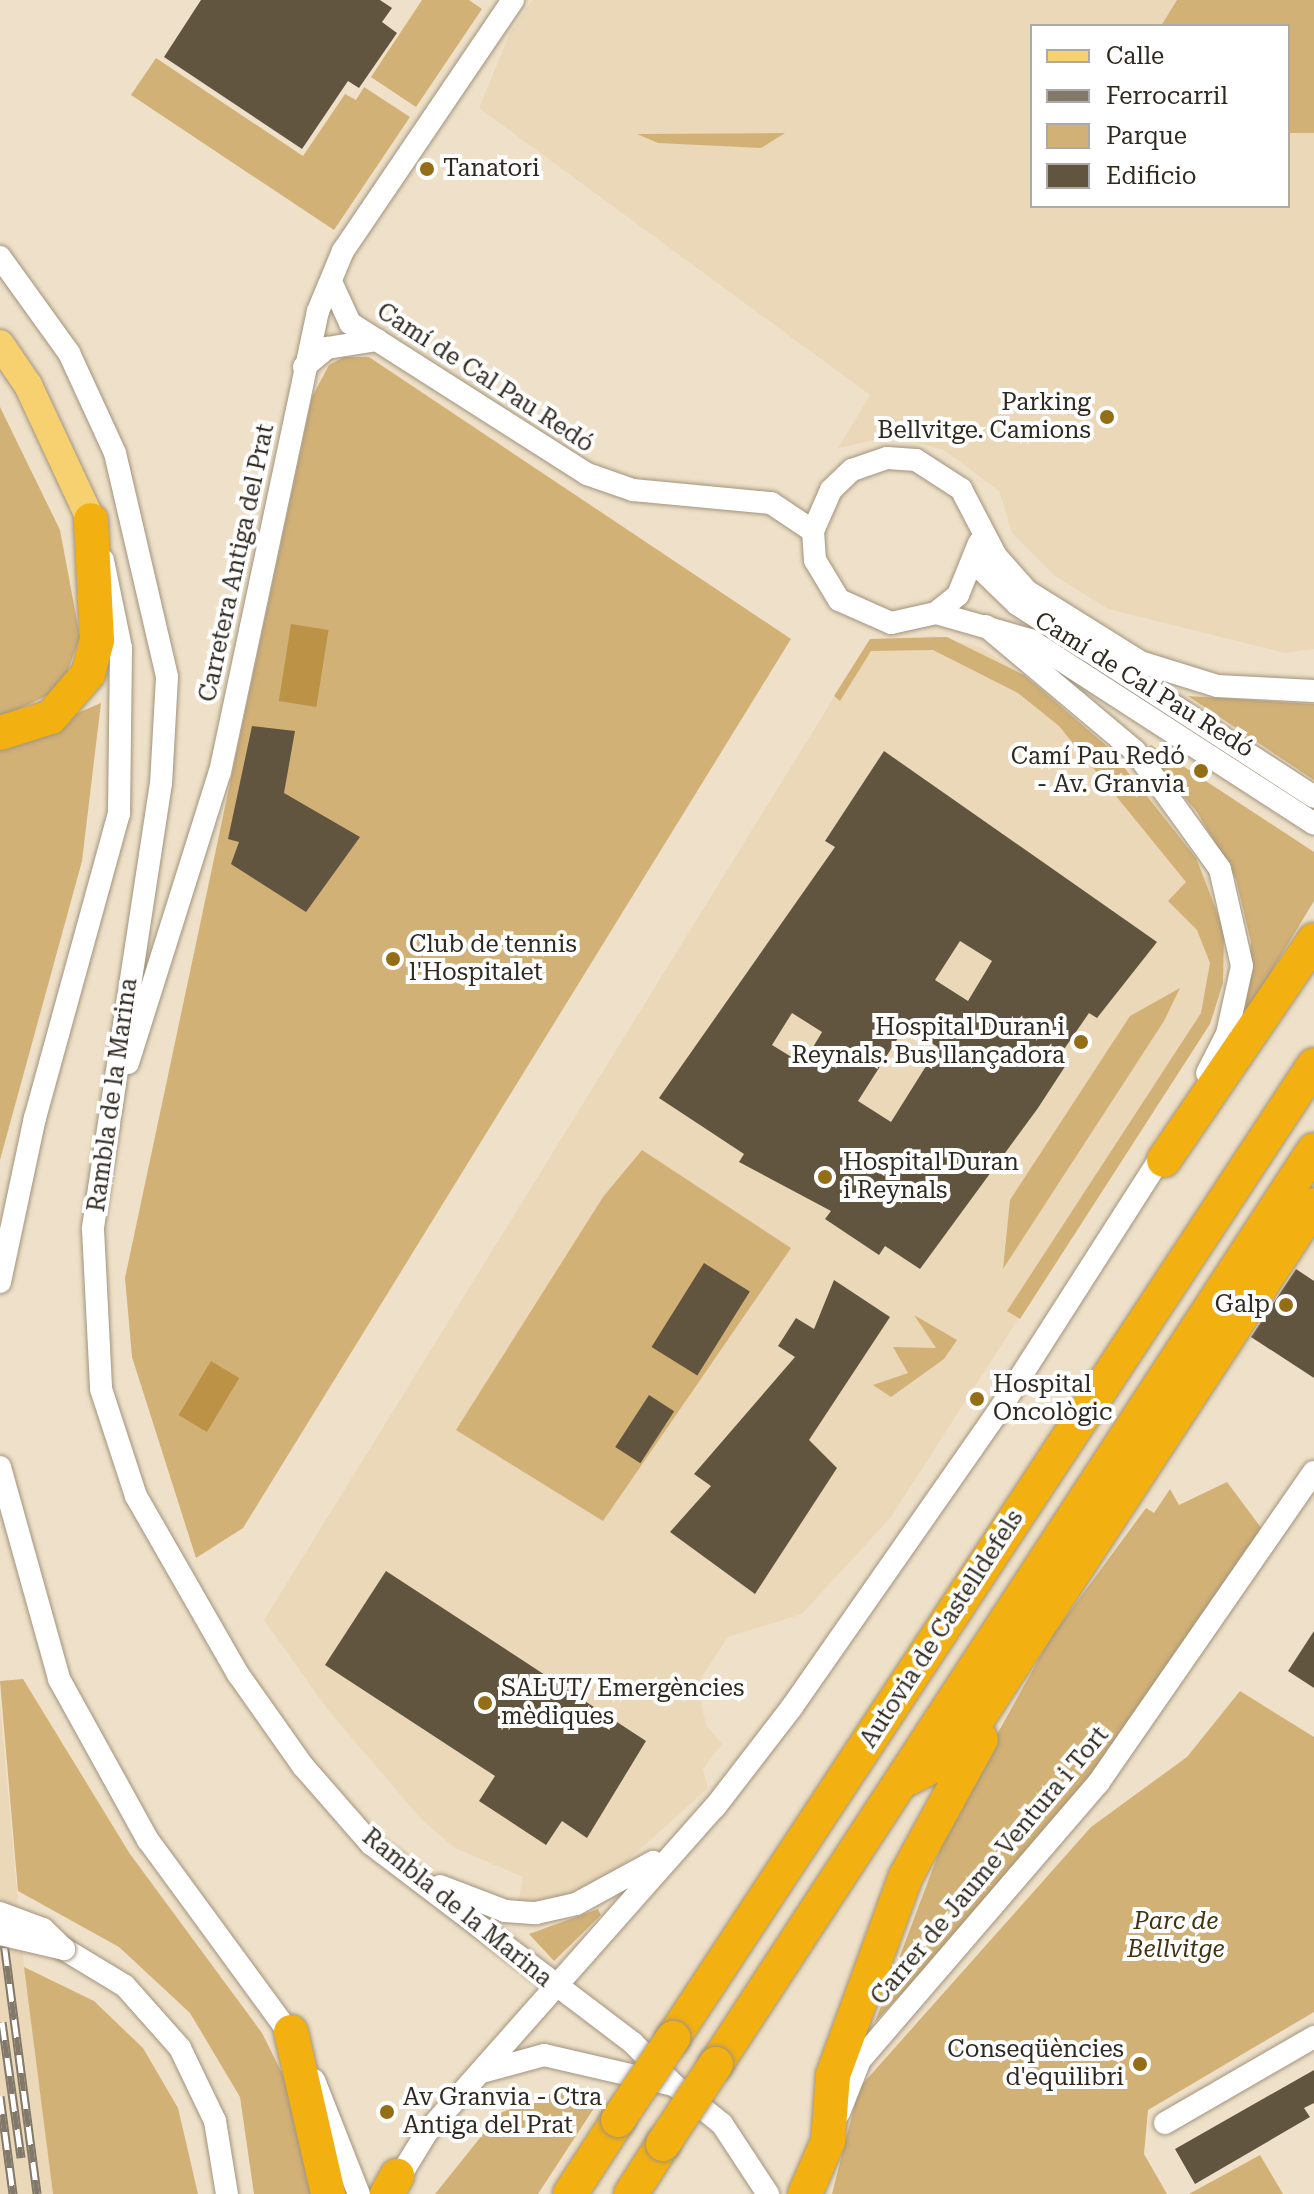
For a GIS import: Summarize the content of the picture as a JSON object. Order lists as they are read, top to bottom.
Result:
{
  "streets": {
    "highway": ["Autovia de Castelldefels"],
    "street": [
      "Camí de Cal Pau Redó",
      "Carretera Antiga del Prat",
      "Rambla de la Marina",
      "Carrer de Jaume Ventura i Tort"
    ]
  },
  "crossings": [
    ["Camí de Cal Pau Redó", "Carretera Antiga del Prat"],
    ["Carretera Antiga del Prat", "Rambla de la Marina"]
  ],
  "parks": ["Parc de Bellvitge"],
  "places": [
    "Tanatori",
    "Parking Bellvitge. Camions",
    "Camí Pau Redó - Av. Granvia",
    "Club de tennis l'Hospitalet",
    "Hospital Duran i Reynals. Bus llançadora",
    "Hospital Duran i Reynals",
    "Galp",
    "Hospital Oncològic",
    "SALUT/ Emergències mèdiques",
    "Conseqüències d'equilibri",
    "Av Granvia - Ctra Antiga del Prat"
  ],
  "legend": [
    "Calle",
    "Ferrocarril",
    "Parque",
    "Edificio"
  ]
}
